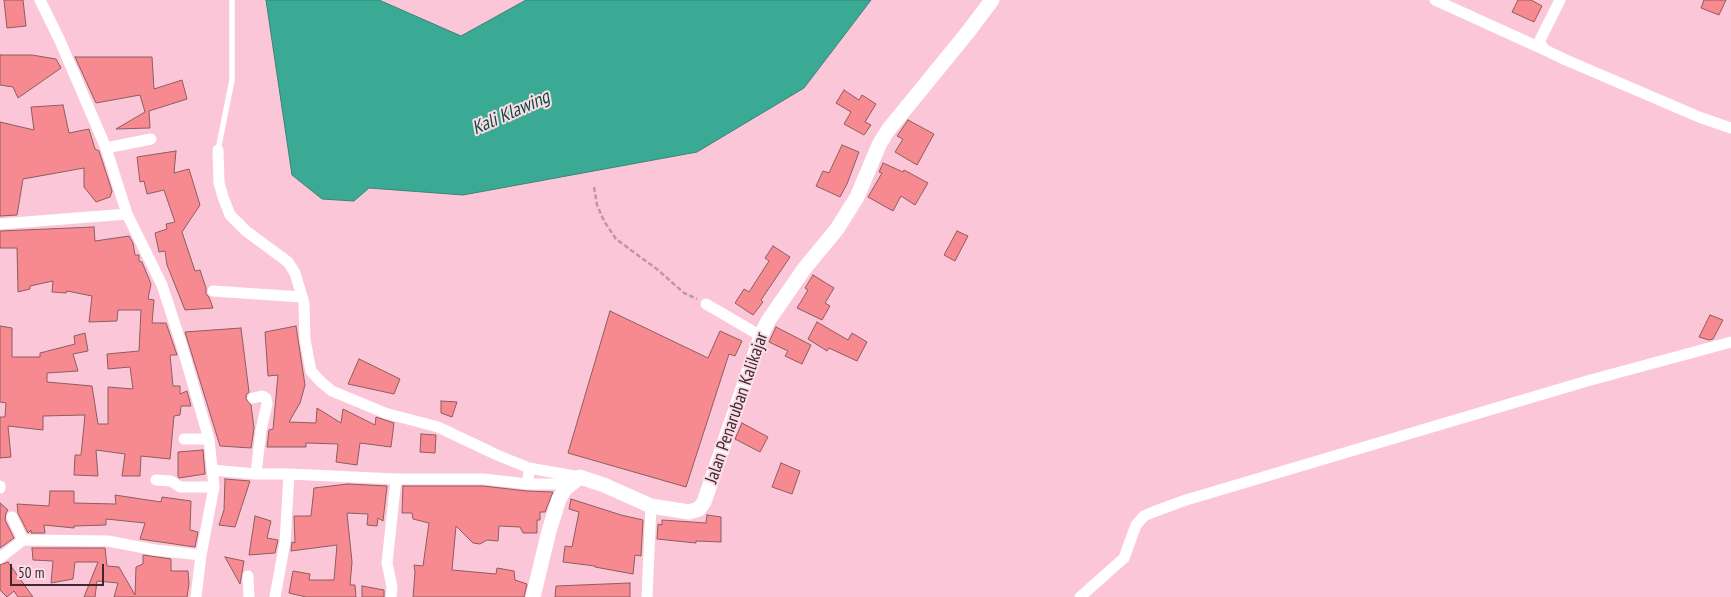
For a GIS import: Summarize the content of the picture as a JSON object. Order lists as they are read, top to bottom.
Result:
{
  "streets": {
    "street": ["Jalan Penaruban Kalikajar"]
  },
  "water": ["Kali Klawing"],
  "scale_bar": "50 m"
}
